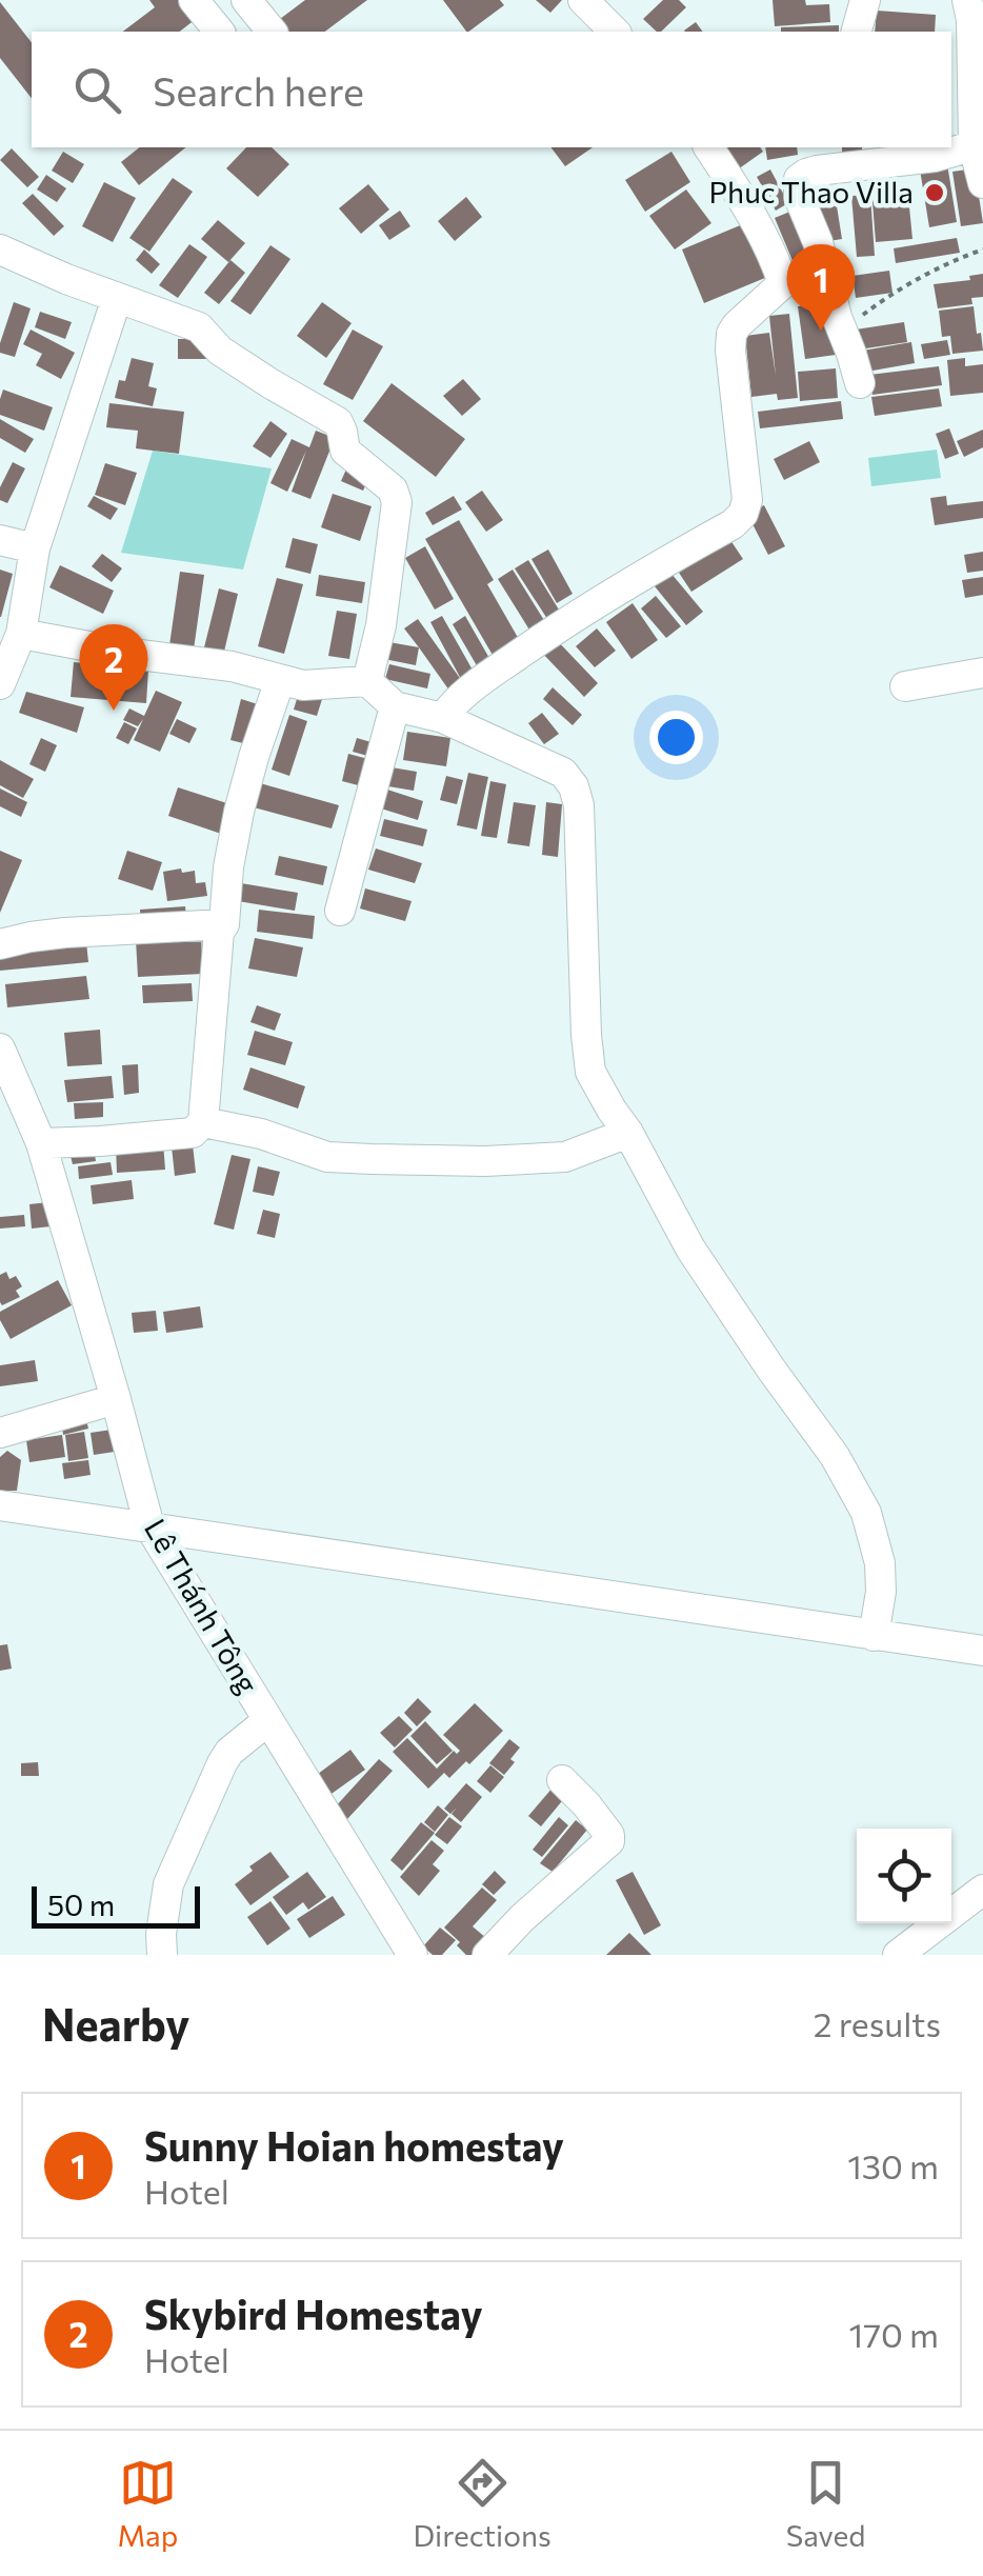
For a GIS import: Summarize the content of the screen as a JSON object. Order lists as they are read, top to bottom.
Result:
{
  "streets": {
    "street": ["Lê Thánh Tông"]
  },
  "places": ["Phuc Thao Villa"],
  "scale_bar": "50 m",
  "page": {
    "search": "Search here",
    "pins": ["1", "2"],
    "scale": "50 m",
    "heading": ["Nearby", "2 results"],
    "list": [
      {
        "mark": "1",
        "name": "Sunny Hoian homestay",
        "note": "Hotel",
        "value": "130 m"
      },
      {
        "mark": "2",
        "name": "Skybird Homestay",
        "note": "Hotel",
        "value": "170 m"
      }
    ],
    "nav": ["Map", "Directions", "Saved"]
  }
}
